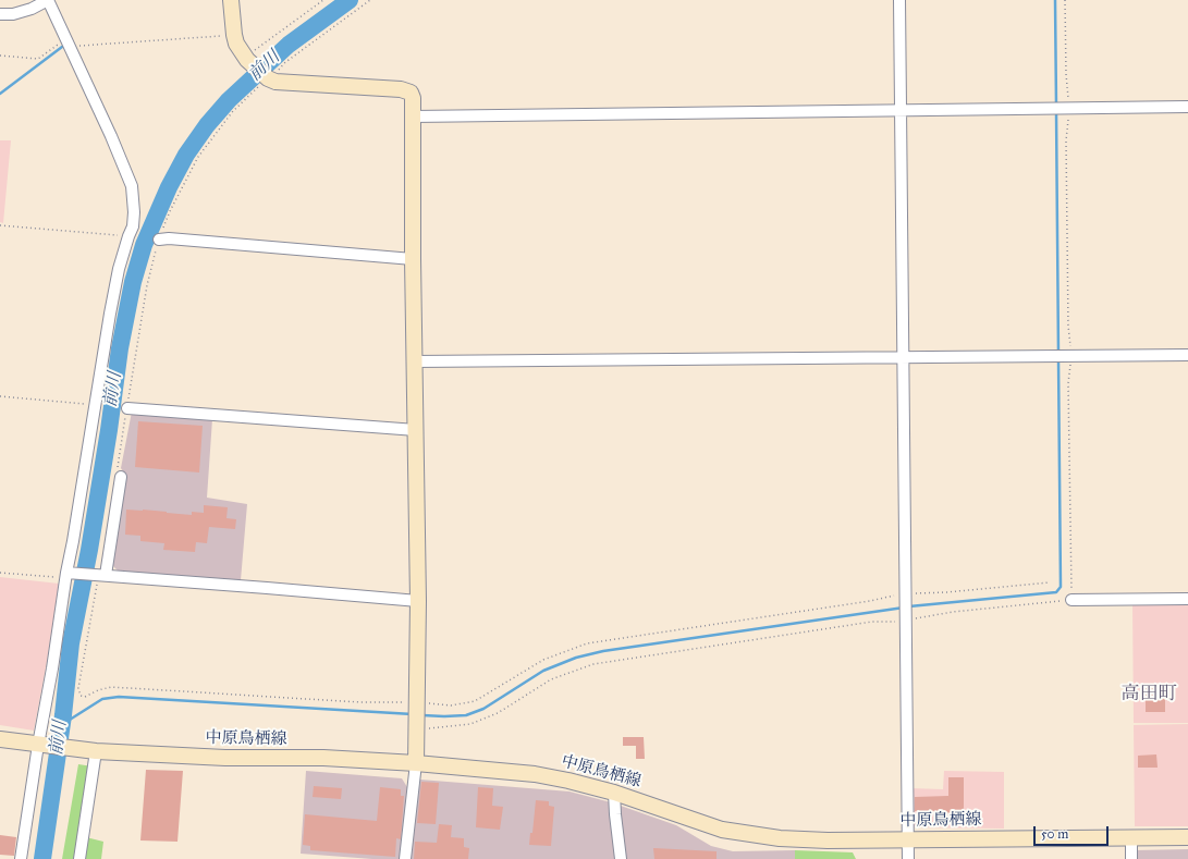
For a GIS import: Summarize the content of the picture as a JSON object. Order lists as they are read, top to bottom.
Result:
{
  "streets": {
    "main road": ["中原鳥栖線"]
  },
  "districts": ["高田町"],
  "water": ["前川"],
  "scale_bar": "50 m"
}
